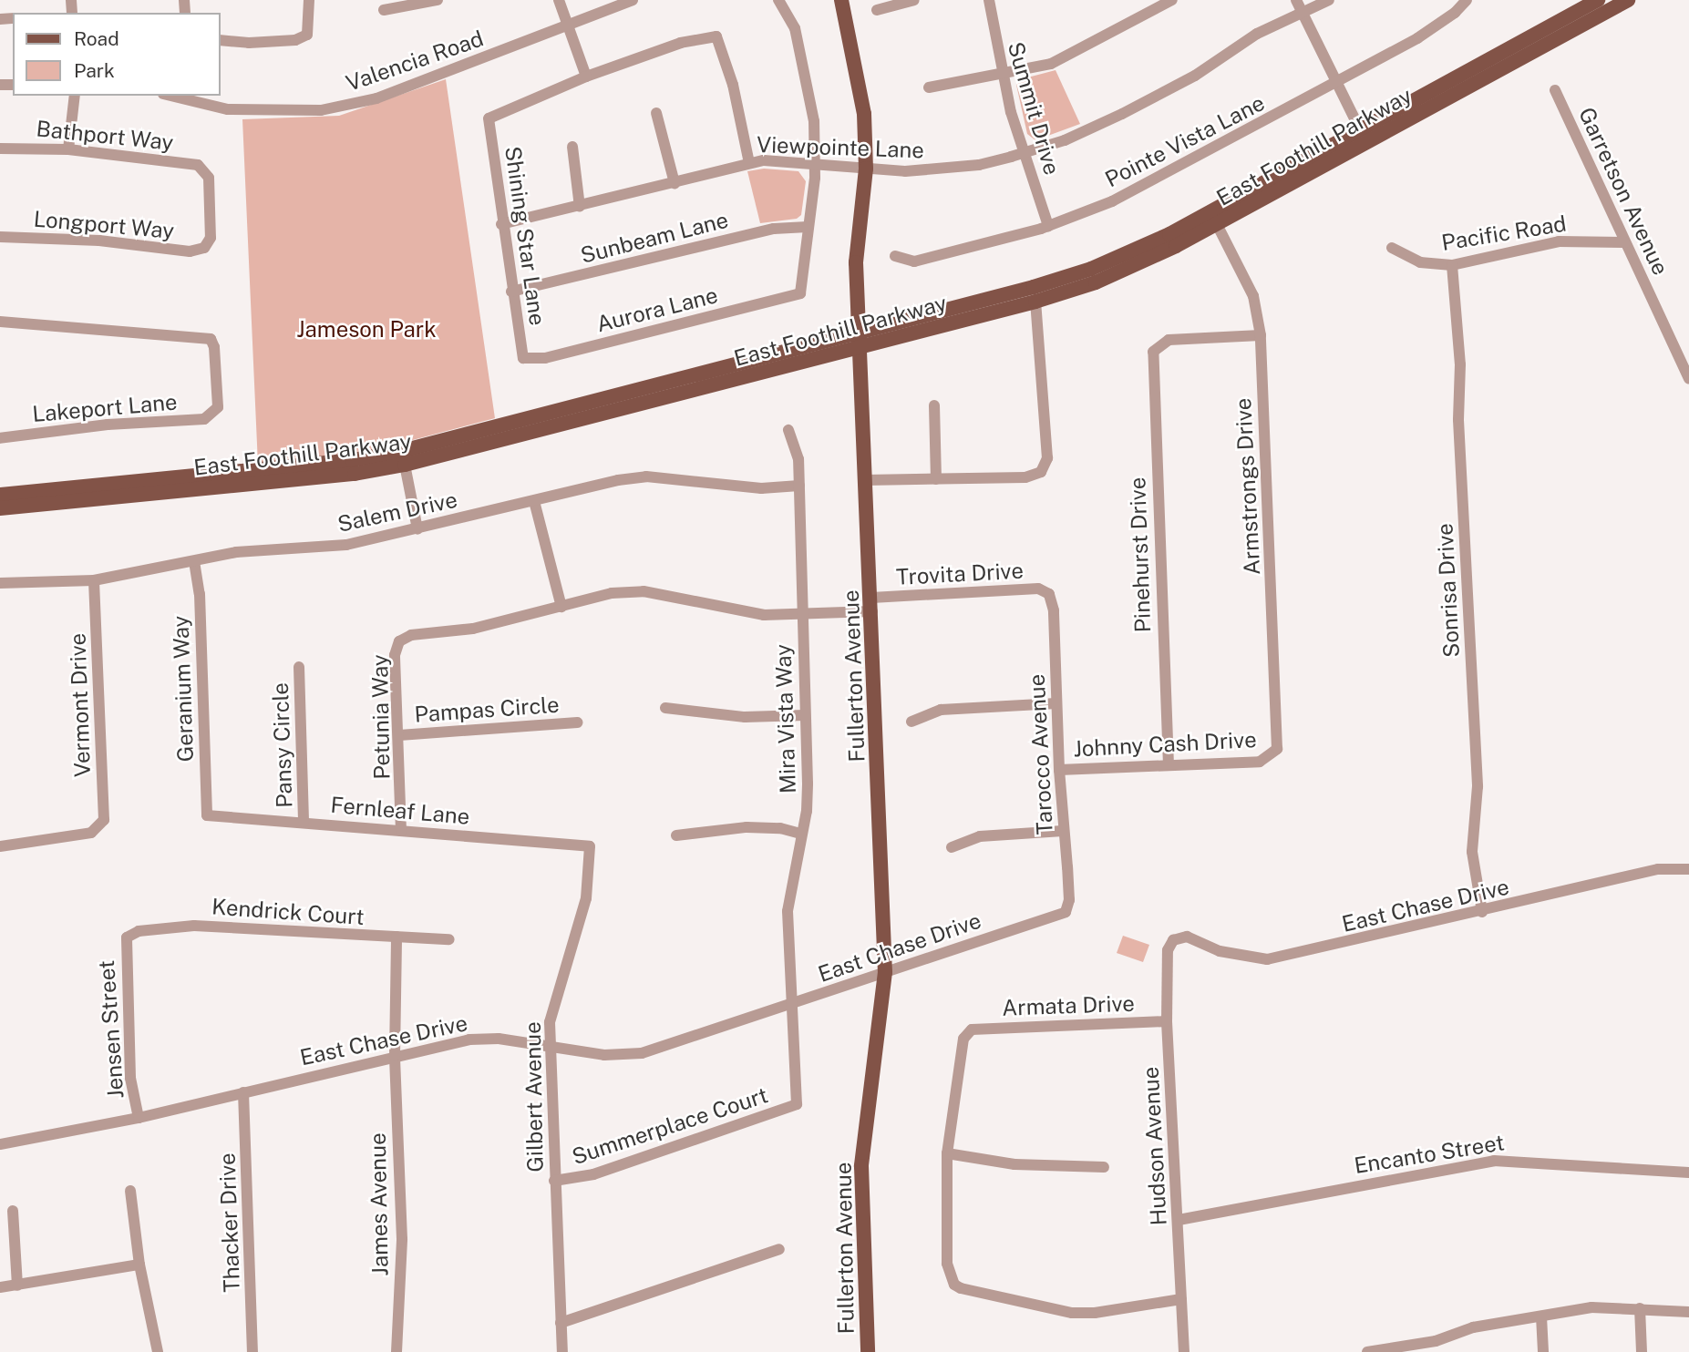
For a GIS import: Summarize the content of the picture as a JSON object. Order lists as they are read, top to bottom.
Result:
{
  "streets": {
    "main road": ["East Foothill Parkway", "Fullerton Avenue"],
    "street": [
      "Valencia Road",
      "Summit Drive",
      "Bathport Way",
      "Pointe Vista Lane",
      "Viewpointe Lane",
      "Garretson Avenue",
      "Longport Way",
      "Pacific Road",
      "Shining Star Lane",
      "Sunbeam Lane",
      "Aurora Lane",
      "Lakeport Lane",
      "Armstrongs Drive",
      "Salem Drive",
      "Pinehurst Drive",
      "Trovita Drive",
      "Sonrisa Drive",
      "Geranium Way",
      "Vermont Drive",
      "Pampas Circle",
      "Petunia Way",
      "Mira Vista Way",
      "Johnny Cash Drive",
      "Pansy Circle",
      "Tarocco Avenue",
      "Fernleaf Lane",
      "East Chase Drive",
      "Kendrick Court",
      "Armata Drive",
      "Jensen Street",
      "Gilbert Avenue",
      "Summerplace Court",
      "Hudson Avenue",
      "Encanto Street",
      "James Avenue",
      "Thacker Drive"
    ]
  },
  "crossings": [
    ["Summit Drive", "Pointe Vista Lane"],
    ["Summit Drive", "Viewpointe Lane"],
    ["Bathport Way", "Longport Way"],
    ["East Foothill Parkway", "Armstrongs Drive"],
    ["East Foothill Parkway", "Fullerton Avenue"],
    ["Viewpointe Lane", "Shining Star Lane"],
    ["Viewpointe Lane", "Fullerton Avenue"],
    ["Garretson Avenue", "Pacific Road"],
    ["Pacific Road", "Sonrisa Drive"],
    ["Shining Star Lane", "Sunbeam Lane"],
    ["Shining Star Lane", "Aurora Lane"],
    ["Sunbeam Lane", "Aurora Lane"],
    ["Armstrongs Drive", "Pinehurst Drive"],
    ["Armstrongs Drive", "Johnny Cash Drive"],
    ["Salem Drive", "Geranium Way"],
    ["Salem Drive", "Vermont Drive"],
    ["Salem Drive", "Mira Vista Way"],
    ["Pinehurst Drive", "Johnny Cash Drive"],
    ["Trovita Drive", "Fullerton Avenue"],
    ["Trovita Drive", "Petunia Way"],
    ["Trovita Drive", "Mira Vista Way"],
    ["Trovita Drive", "Tarocco Avenue"],
    ["Sonrisa Drive", "East Chase Drive"],
    ["Fullerton Avenue", "East Chase Drive"],
    ["Geranium Way", "Fernleaf Lane"],
    ["Pampas Circle", "Petunia Way"],
    ["Petunia Way", "Fernleaf Lane"],
    ["Mira Vista Way", "East Chase Drive"],
    ["Mira Vista Way", "Summerplace Court"],
    ["Johnny Cash Drive", "Tarocco Avenue"],
    ["Pansy Circle", "Fernleaf Lane"],
    ["Tarocco Avenue", "East Chase Drive"],
    ["Fernleaf Lane", "Gilbert Avenue"],
    ["East Chase Drive", "Jensen Street"],
    ["East Chase Drive", "Gilbert Avenue"],
    ["East Chase Drive", "Hudson Avenue"],
    ["East Chase Drive", "James Avenue"],
    ["East Chase Drive", "Thacker Drive"],
    ["Kendrick Court", "Jensen Street"],
    ["Kendrick Court", "James Avenue"],
    ["Armata Drive", "Hudson Avenue"],
    ["Gilbert Avenue", "Summerplace Court"],
    ["Hudson Avenue", "Encanto Street"]
  ],
  "parks": ["Jameson Park"],
  "legend": ["Road", "Park"]
}
